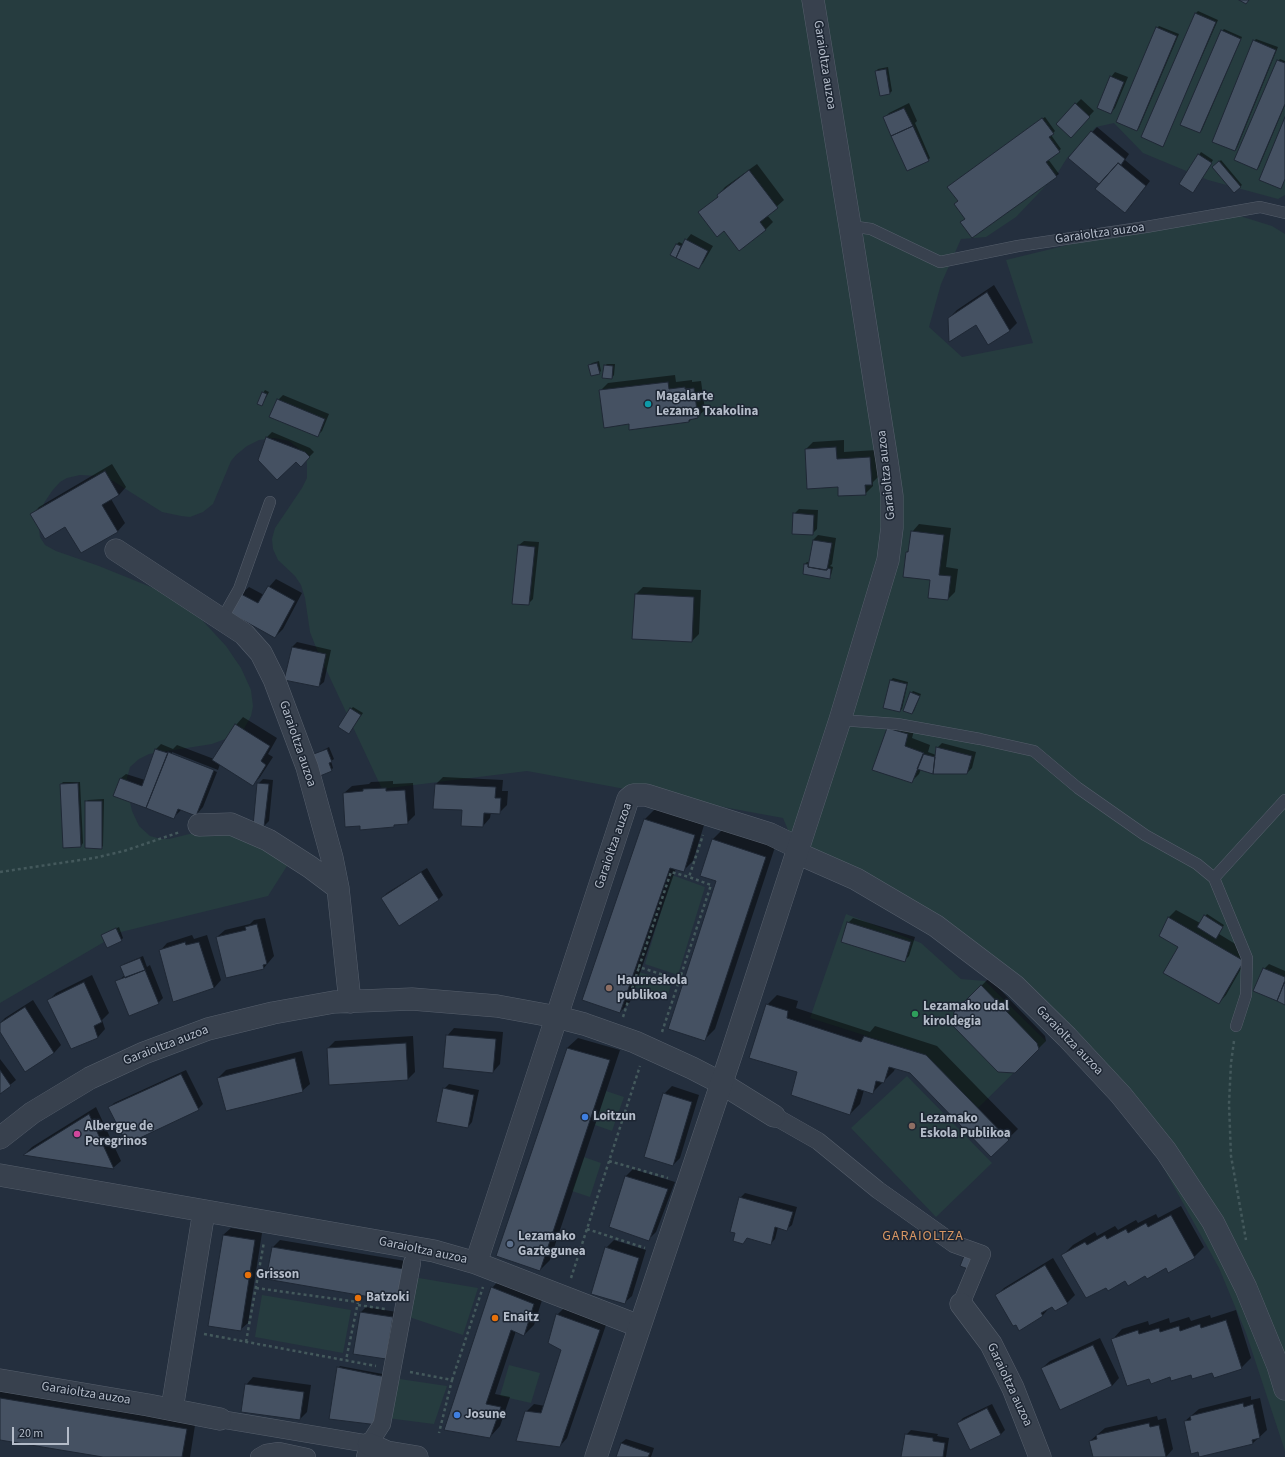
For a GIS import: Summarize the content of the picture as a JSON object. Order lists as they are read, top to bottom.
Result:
{
  "streets": {
    "street": ["Garaioltza auzoa"]
  },
  "districts": ["GARAIOLTZA"],
  "places": [
    "Magalarte Lezama Txakolina",
    "Haurreskola publikoa",
    "Lezamako udal kiroldegia",
    "Loitzun",
    "Lezamako Eskola Publikoa",
    "Albergue de Peregrinos",
    "Lezamako Gaztegunea",
    "Grisson",
    "Batzoki",
    "Enaitz",
    "Josune"
  ],
  "scale_bar": "20 m"
}
